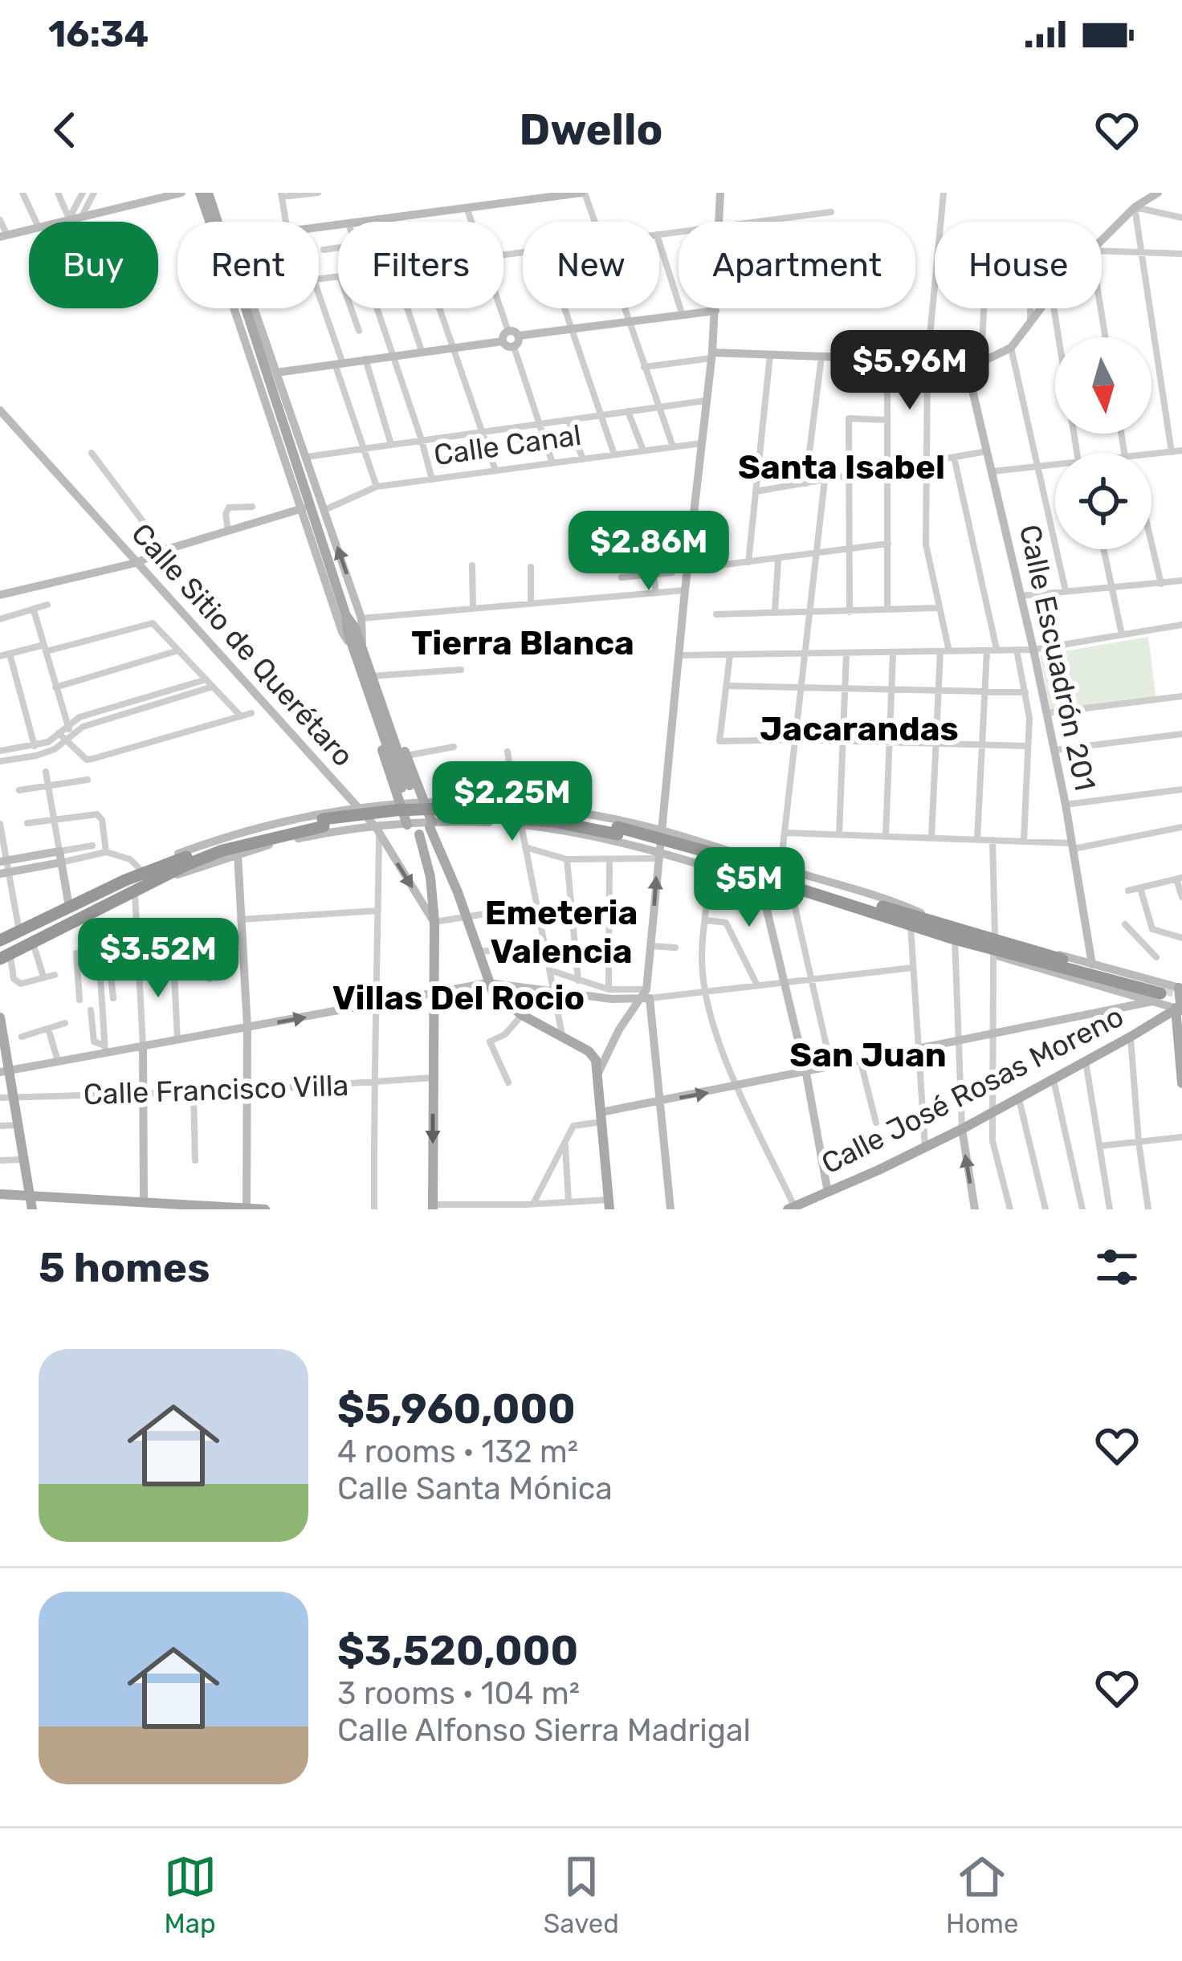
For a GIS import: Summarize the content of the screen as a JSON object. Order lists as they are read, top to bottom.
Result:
{
  "streets": {
    "main road": ["Calle José Rosas Moreno"],
    "street": [
      "Calle Canal",
      "Calle Sitio de Querétaro",
      "Calle Escuadrón 201",
      "Calle Francisco Villa"
    ]
  },
  "districts": [
    "Santa Isabel",
    "Tierra Blanca",
    "Jacarandas",
    "Emeteria Valencia",
    "Villas Del Rocio",
    "San Juan"
  ],
  "north": "bottom",
  "page": {
    "status": "16:34",
    "header": "Dwello",
    "chip": [
      "Buy",
      "Rent",
      "Filters",
      "New",
      "Apartment",
      "House"
    ],
    "price": [
      "$5.96M",
      "$2.86M",
      "$2.25M",
      "$5M",
      "$3.52M"
    ],
    "heading": "5 homes",
    "list": [
      {
        "name": "$5,960,000",
        "note": "4 rooms · 132 m² · Calle Santa Mónica"
      },
      {
        "name": "$3,520,000",
        "note": "3 rooms · 104 m² · Calle Alfonso Sierra Madrigal"
      }
    ],
    "tabs": ["Map", "Saved", "Home"]
  }
}
